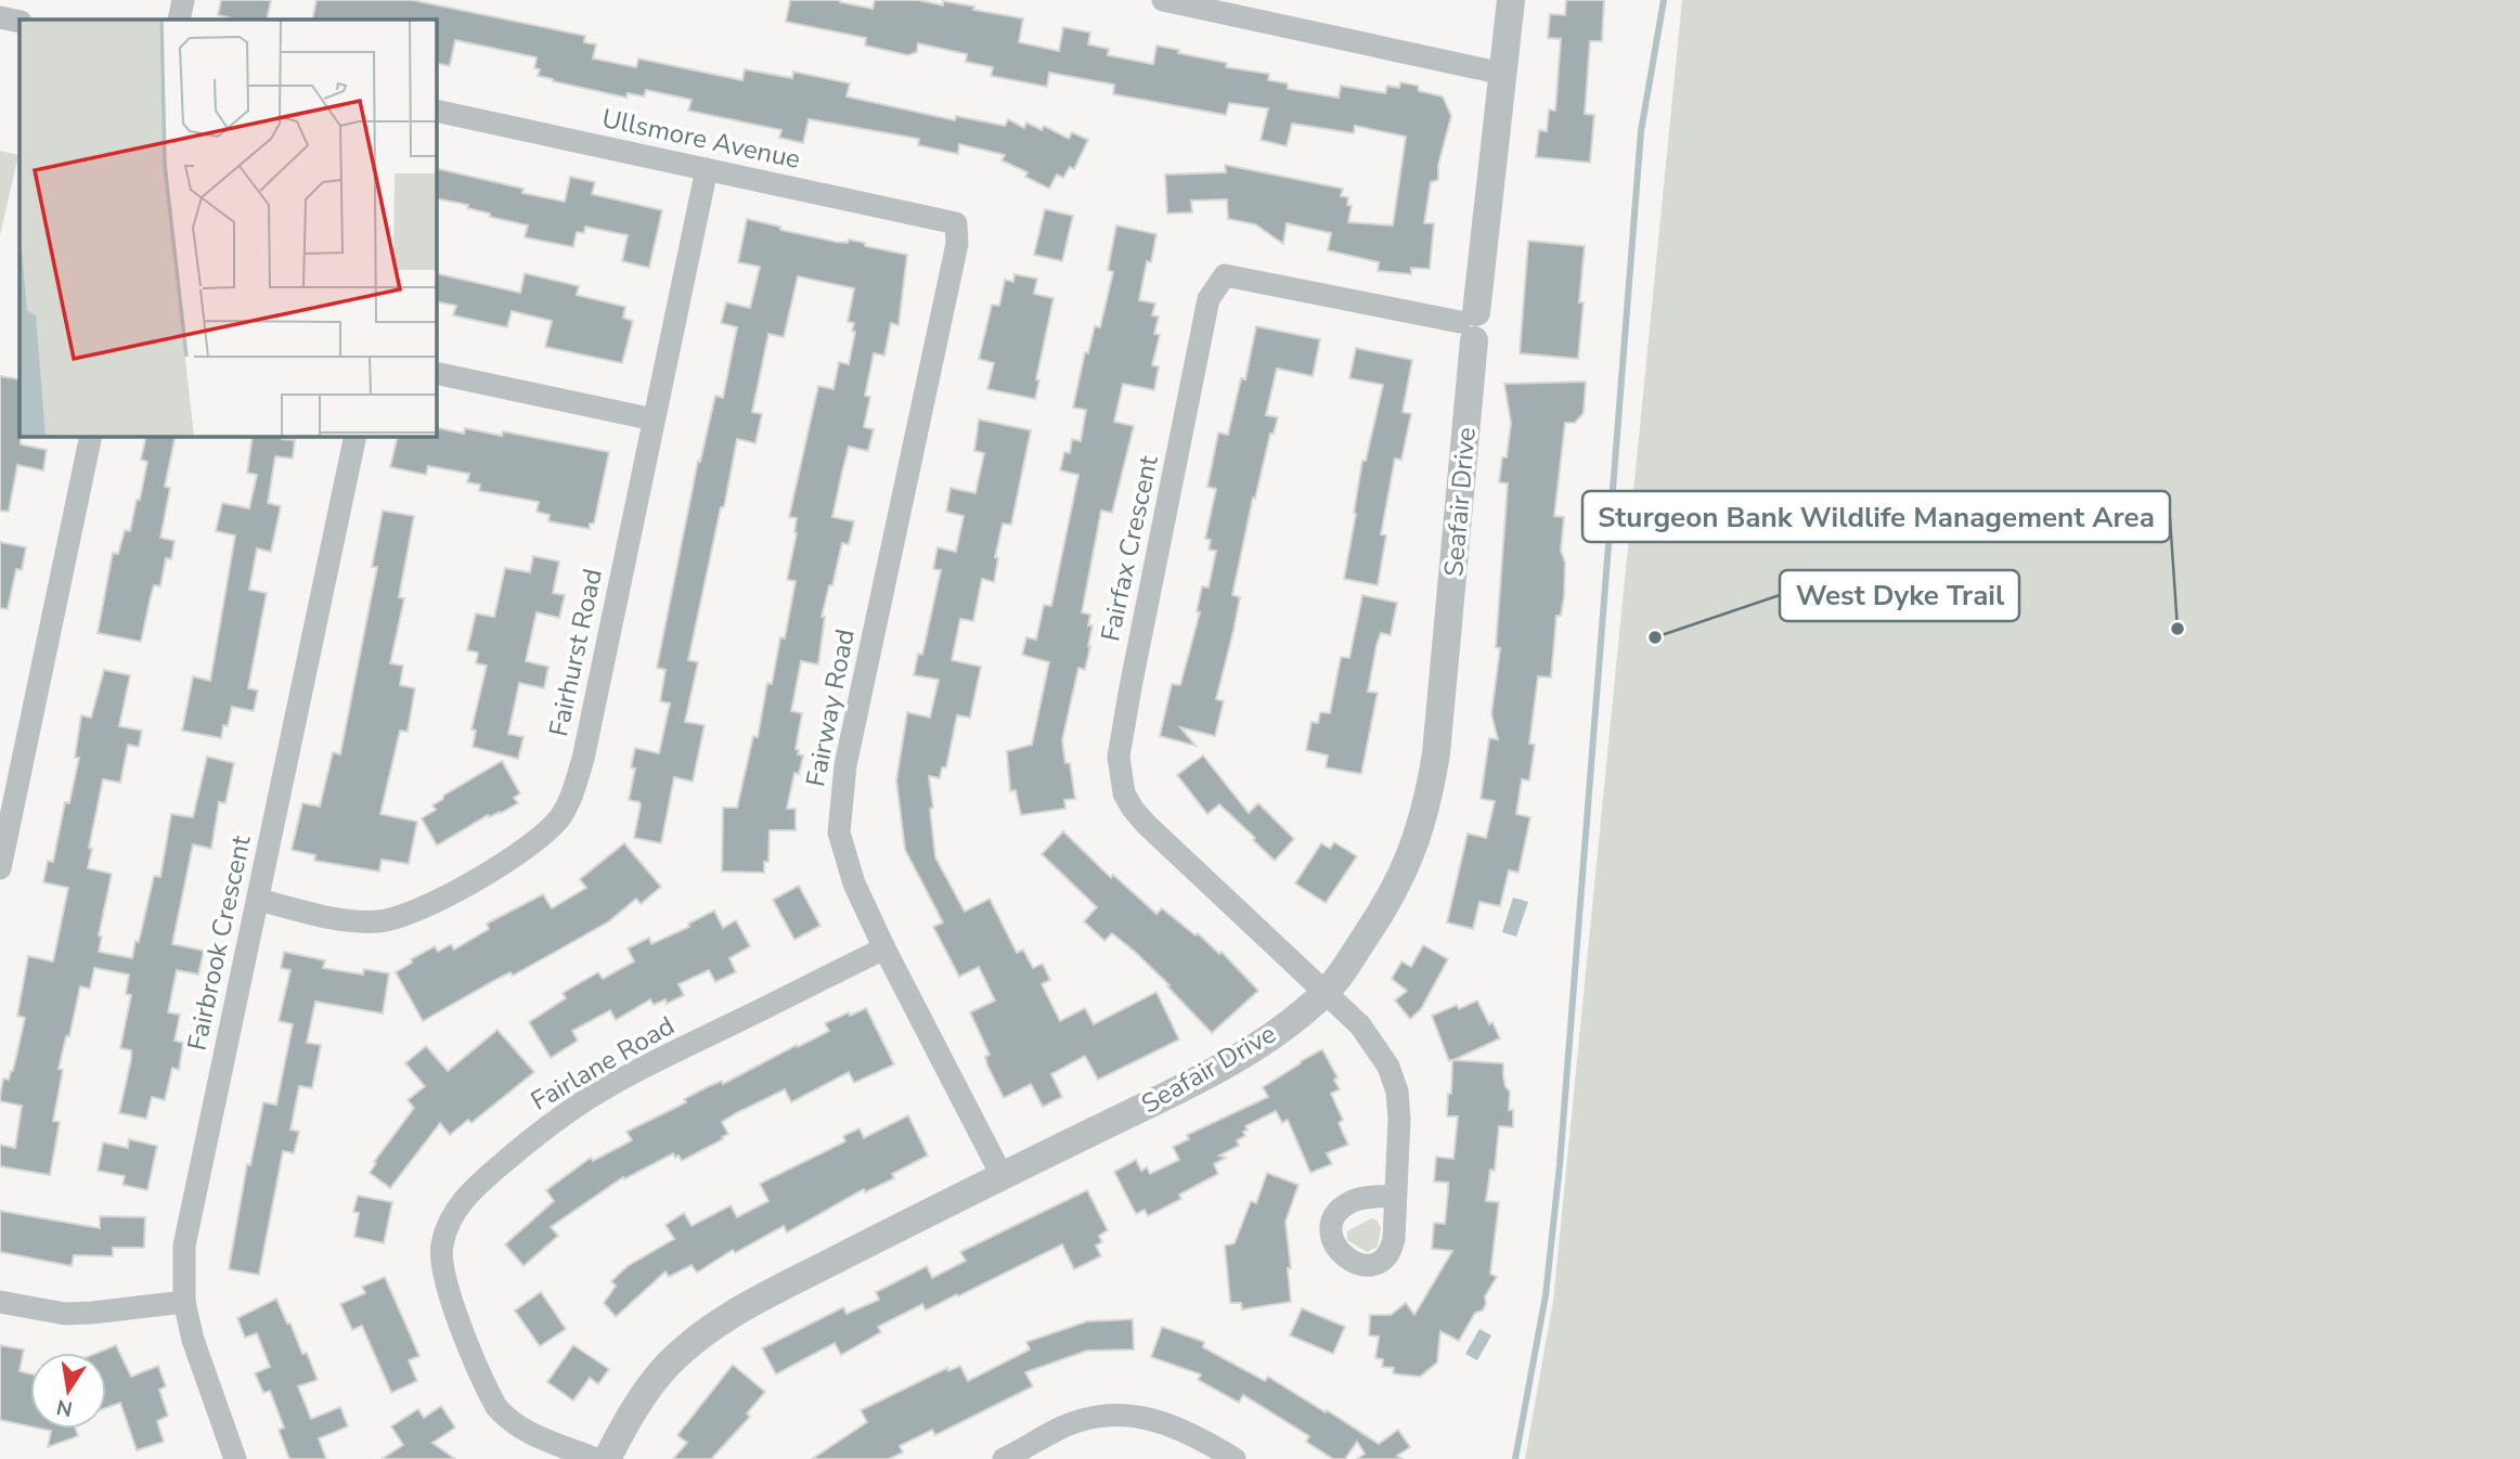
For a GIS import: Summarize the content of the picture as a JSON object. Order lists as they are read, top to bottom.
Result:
{
  "streets": {
    "street": [
      "Ullsmore Avenue",
      "Seafair Drive",
      "Fairfax Crescent",
      "Fairhurst Road",
      "Fairway Road",
      "Fairbrook Crescent",
      "Fairlane Road"
    ]
  },
  "crossings": [
    ["Ullsmore Avenue", "Fairhurst Road"],
    ["Ullsmore Avenue", "Fairway Road"],
    ["Seafair Drive", "Fairfax Crescent"],
    ["Seafair Drive", "Fairway Road"],
    ["Fairhurst Road", "Fairbrook Crescent"],
    ["Fairway Road", "Fairlane Road"]
  ],
  "places": ["Sturgeon Bank Wildlife Management Area", "West Dyke Trail"],
  "north": "bottom"
}
